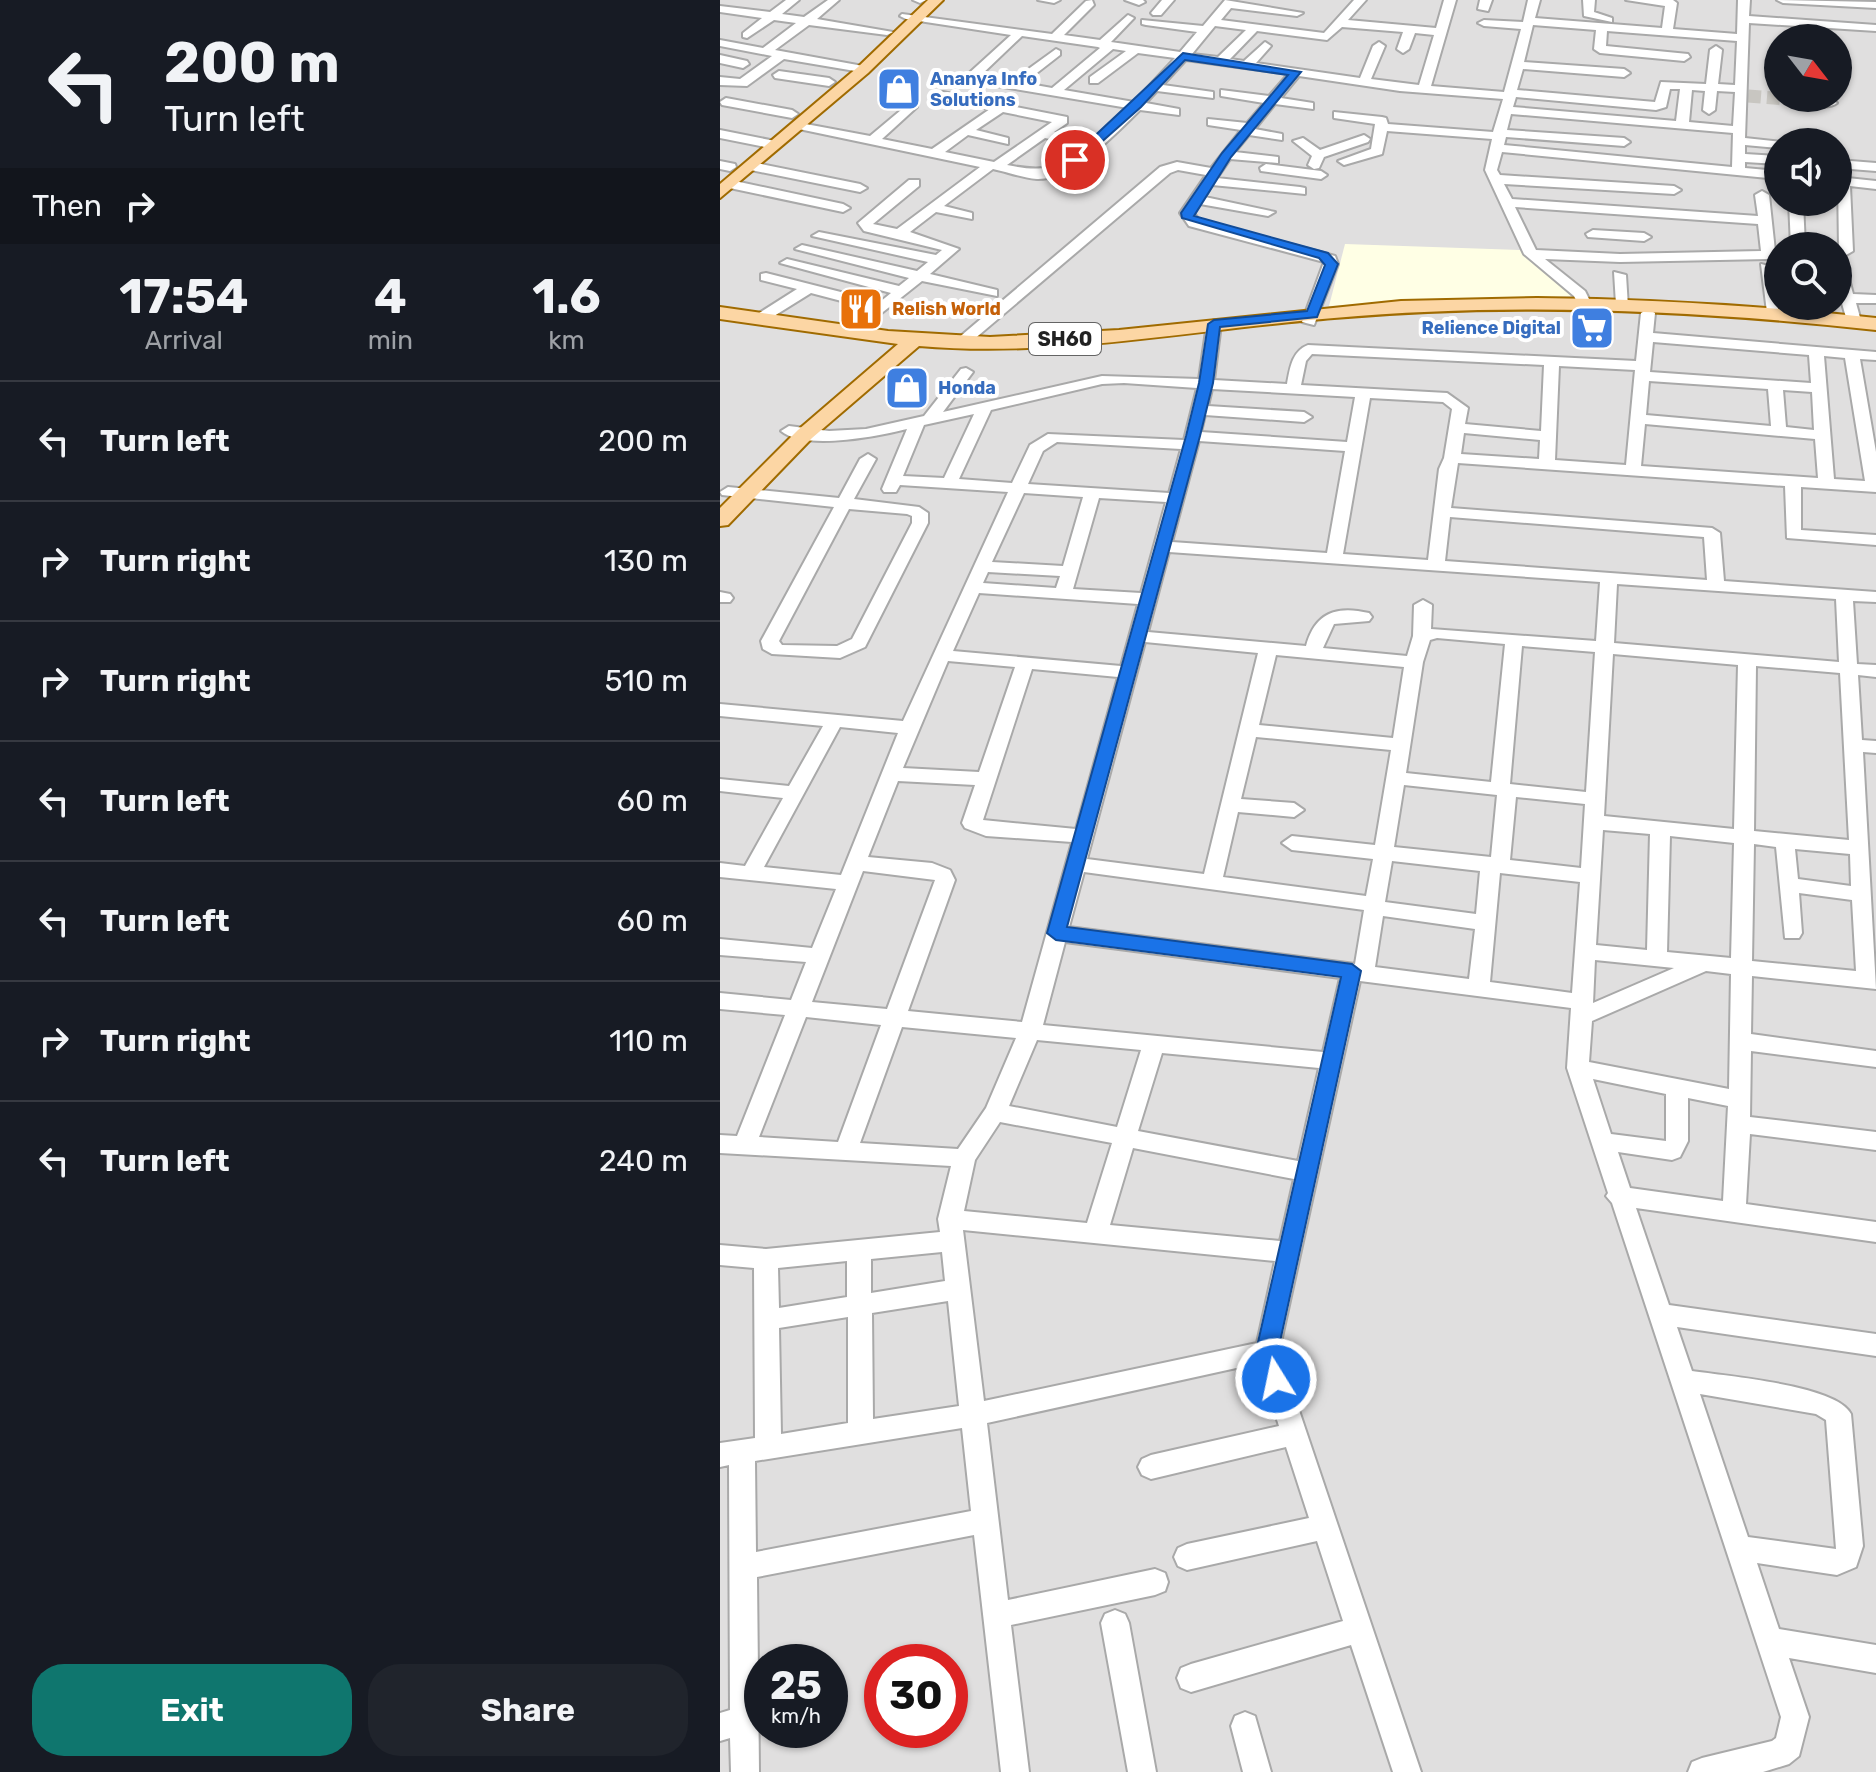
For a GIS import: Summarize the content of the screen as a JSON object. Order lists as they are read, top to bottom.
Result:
{
  "streets": {
    "main road": ["SH60"]
  },
  "places": {
    "shop": ["Ananya Info Solutions", "Honda"],
    "restaurant": ["Relish World"],
    "supermarket": ["Relience Digital"]
  },
  "north": "bottom right",
  "page": {
    "turn": ["200 m", "Turn left"],
    "then": "Then",
    "eta": [
      "17:54",
      "Arrival",
      "4",
      "min",
      "1.6",
      "km"
    ],
    "list": [
      {
        "name": "Turn left",
        "value": "200 m"
      },
      {
        "name": "Turn right",
        "value": "130 m"
      },
      {
        "name": "Turn right",
        "value": "510 m"
      },
      {
        "name": "Turn left",
        "value": "60 m"
      },
      {
        "name": "Turn left",
        "value": "60 m"
      },
      {
        "name": "Turn right",
        "value": "110 m"
      },
      {
        "name": "Turn left",
        "value": "240 m"
      }
    ],
    "speed": "25 km/h",
    "limit": "30",
    "buttons": ["Exit", "Share"]
  }
}
